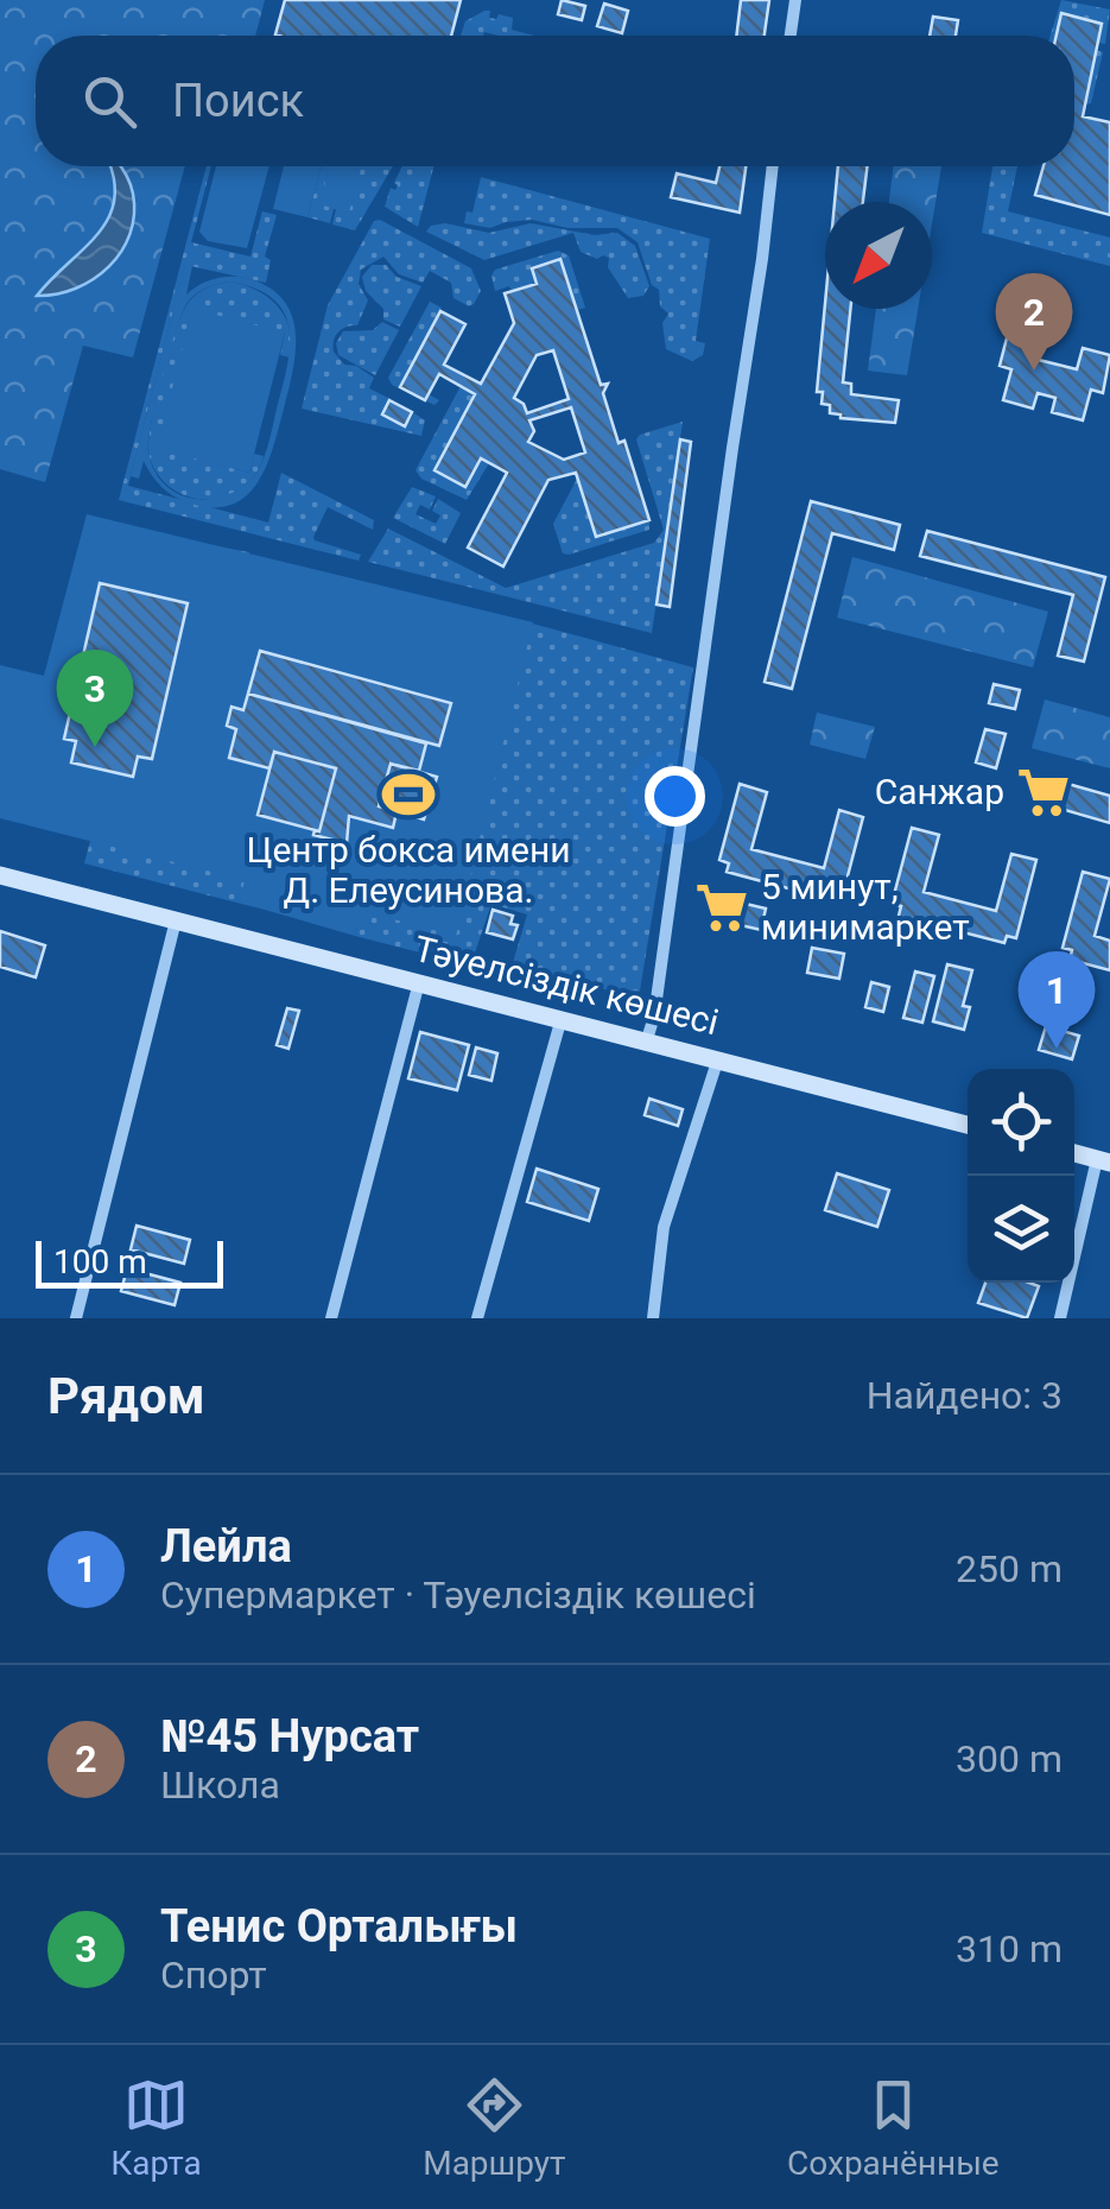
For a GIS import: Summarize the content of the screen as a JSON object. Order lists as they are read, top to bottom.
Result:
{
  "streets": {
    "main road": ["Тәуелсіздік көшесі"]
  },
  "places": {
    "supermarket": ["Санжар", "5 минут, минимаркет"],
    "sports": ["Центр бокса имени Д. Елеусинова."]
  },
  "scale_bar": "100 m",
  "north": "bottom left",
  "page": {
    "search": "Поиск",
    "pins": ["2", "3", "1"],
    "scale": "100 m",
    "heading": ["Рядом", "Найдено: 3"],
    "list": [
      {
        "mark": "1",
        "name": "Лейла",
        "note": "Супермаркет · Тәуелсіздік көшесі",
        "value": "250 m"
      },
      {
        "mark": "2",
        "name": "№45 Нурсат",
        "note": "Школа",
        "value": "300 m"
      },
      {
        "mark": "3",
        "name": "Тенис Орталығы",
        "note": "Спорт",
        "value": "310 m"
      }
    ],
    "nav": ["Карта", "Маршрут", "Сохранённые"]
  }
}
